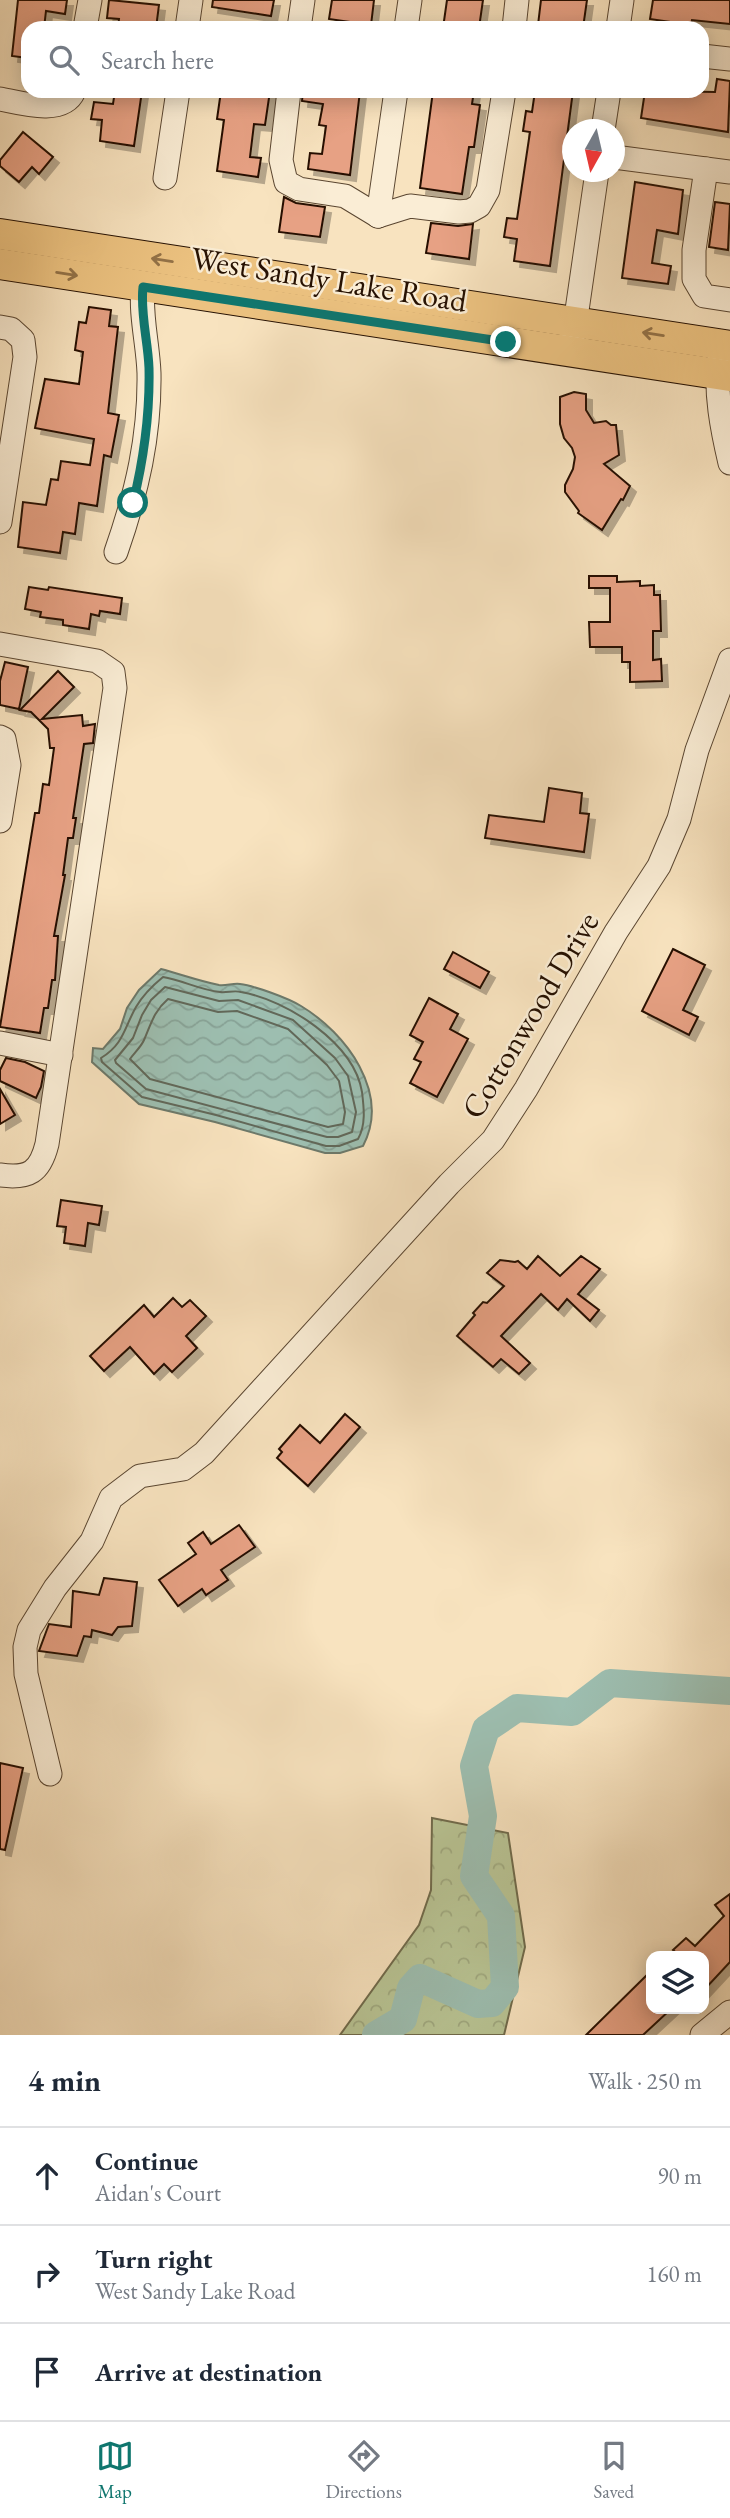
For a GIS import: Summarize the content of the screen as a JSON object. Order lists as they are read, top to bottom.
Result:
{
  "streets": {
    "main road": ["West Sandy Lake Road"],
    "street": ["Cottonwood Drive"]
  },
  "north": "bottom",
  "page": {
    "search": "Search here",
    "heading": ["4 min", "Walk · 250 m"],
    "list": [
      ["Continue", "Aidan's Court", "90 m"],
      ["Turn right", "West Sandy Lake Road", "160 m"],
      "Arrive at destination"
    ],
    "nav": ["Map", "Directions", "Saved"]
  }
}
